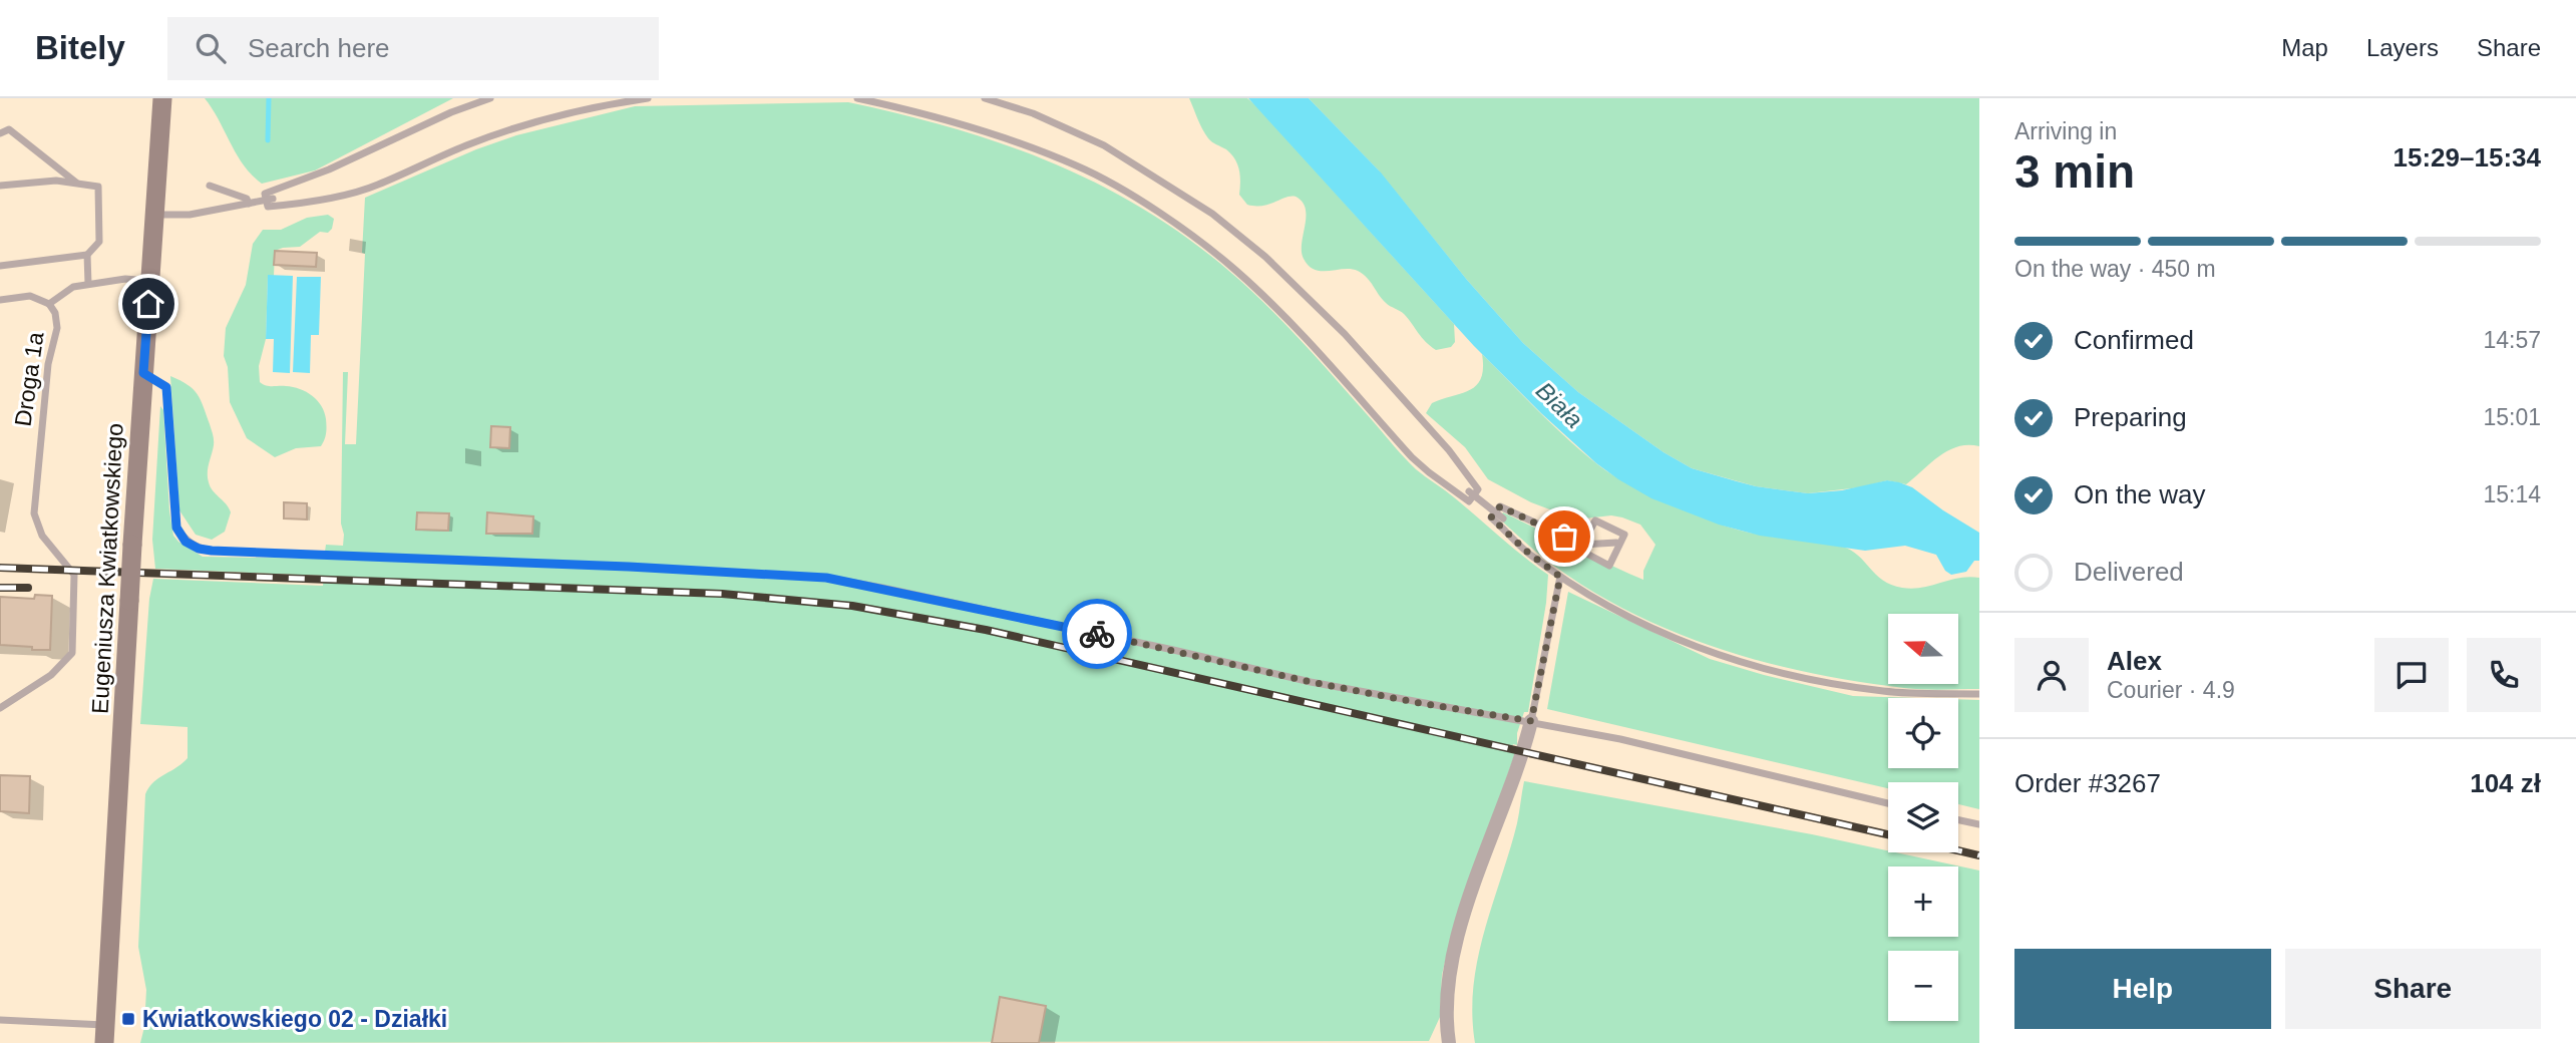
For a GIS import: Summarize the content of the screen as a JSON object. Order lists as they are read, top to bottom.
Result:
{
  "streets": {
    "main road": ["Eugeniusza Kwiatkowskiego"],
    "lane": ["Droga 1a"]
  },
  "water": ["Biała"],
  "places": {
    "transit": ["Kwiatkowskiego 02 - Działki"]
  },
  "north": "left",
  "page": {
    "header": "Bitely",
    "search": "Search here",
    "nav": ["Map", "Layers", "Share"],
    "heading": ["3 min", "Arriving in", "15:29–15:34"],
    "panel": [
      "Alex",
      "Courier · 4.9",
      "Order #3267",
      "104 zł"
    ],
    "bar": "On the way · 450 m",
    "list": [
      ["Confirmed", "14:57"],
      ["Preparing", "15:01"],
      ["On the way", "15:14"],
      "Delivered"
    ],
    "map_buttons": ["+", "−"],
    "buttons": ["Help", "Share"]
  }
}
